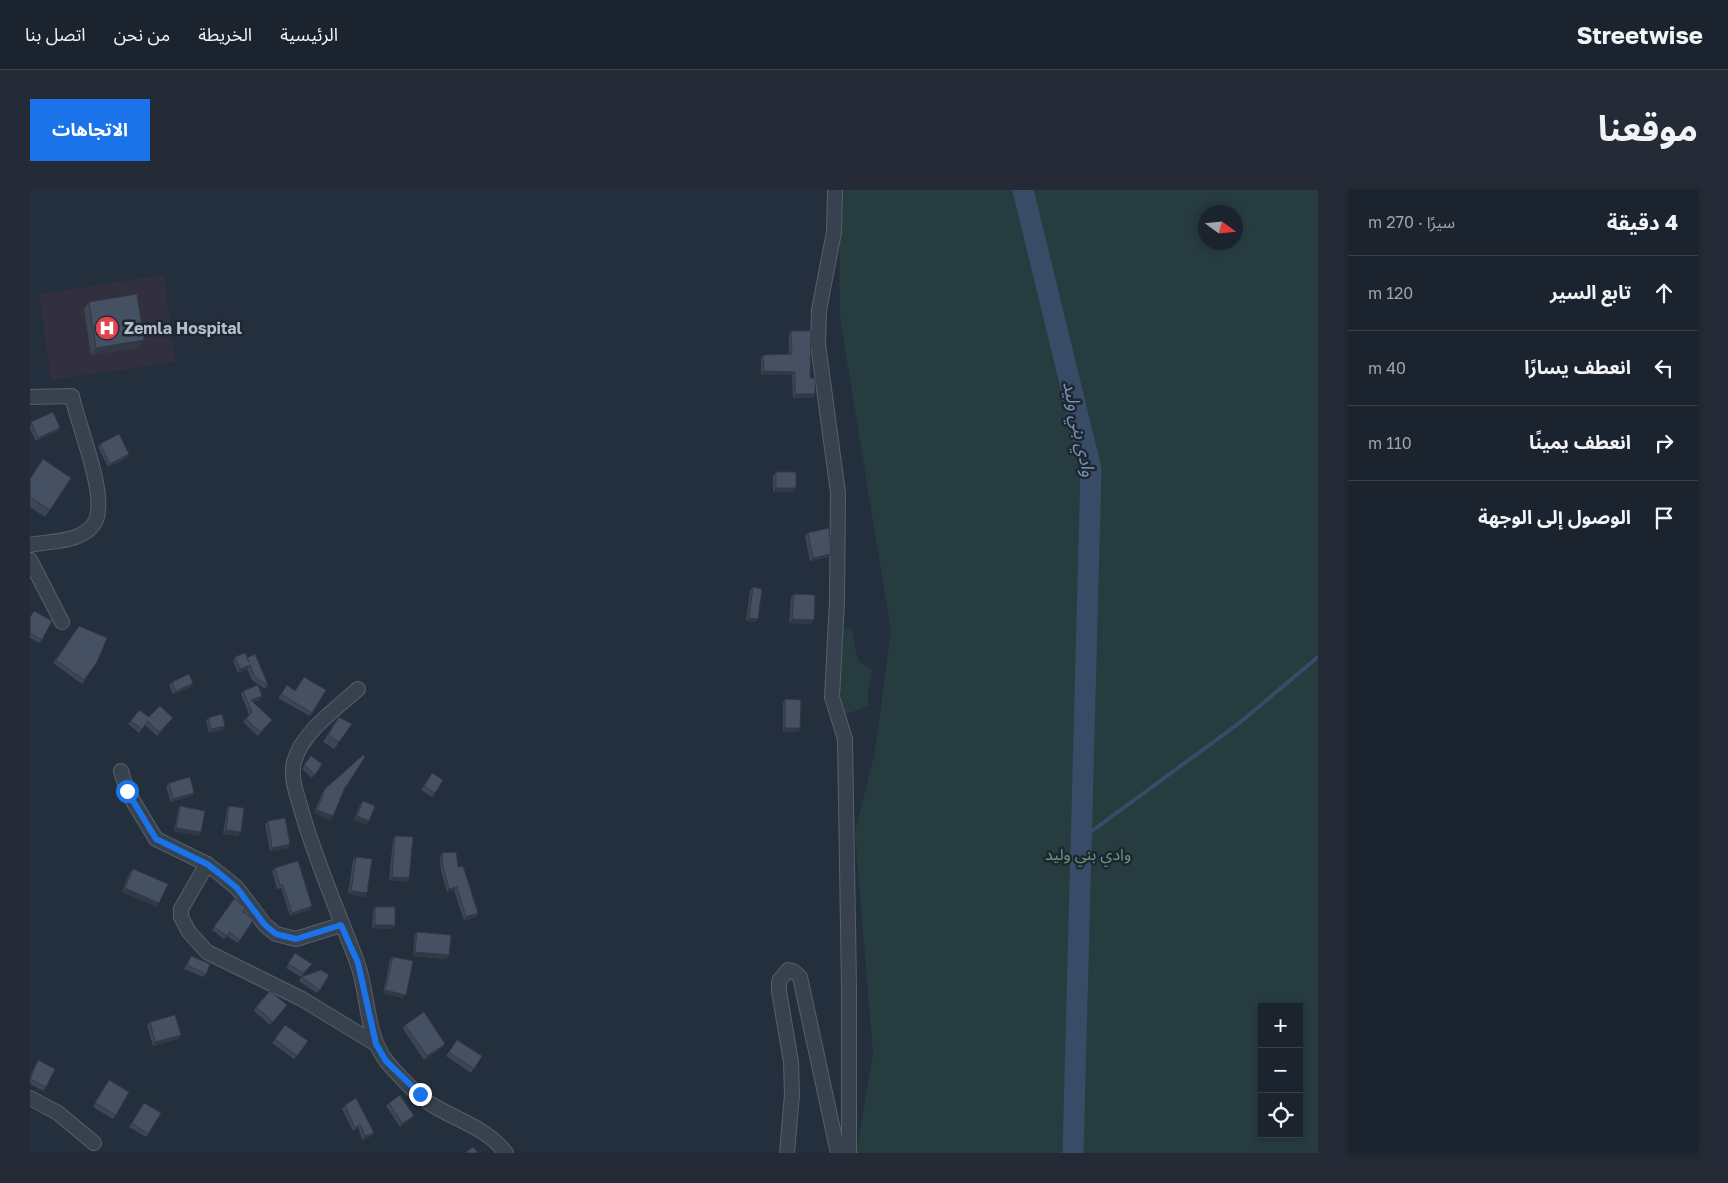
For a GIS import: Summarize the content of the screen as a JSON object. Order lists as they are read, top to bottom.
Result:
{
  "water": ["وادي بني وليد"],
  "parks": ["وادي بني وليد"],
  "places": {
    "hospital": ["Zemla Hospital"]
  },
  "north": "right",
  "page": {
    "header": "Streetwise",
    "nav": [
      "الرئيسية",
      "الخريطة",
      "من نحن",
      "اتصل بنا"
    ],
    "title": "موقعنا",
    "buttons": "الاتجاهات",
    "heading": ["4 دقيقة", "سيرًا · 270 m"],
    "list": [
      ["تابع السير", "120 m"],
      ["انعطف يسارًا", "40 m"],
      ["انعطف يمينًا", "110 m"],
      "الوصول إلى الوجهة"
    ],
    "map_buttons": ["+", "−"]
  }
}
